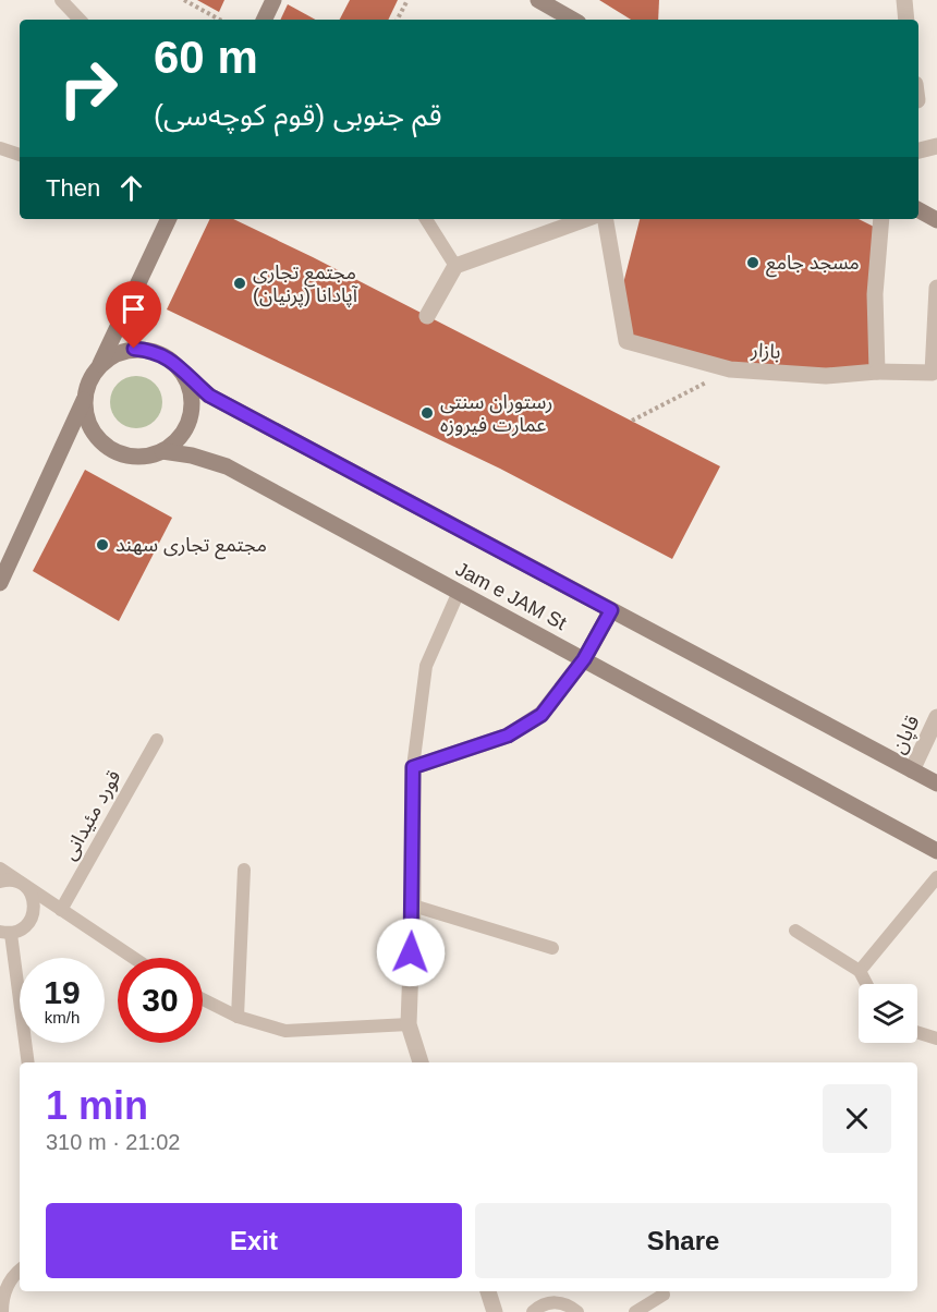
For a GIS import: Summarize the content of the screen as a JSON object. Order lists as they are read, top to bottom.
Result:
{
  "streets": {
    "street": ["بازار", "Jam e JAM St", "قاپان"],
    "lane": ["قورد مئیدانی"]
  },
  "crossings": [
    ["Jam e JAM St", "قاپان"]
  ],
  "places": [
    "مسجد جامع",
    "مجتمع تجاری آپادانا (پرنیان)",
    "رستوران سنتی عمارت فیروزه",
    "مجتمع تجاری سهند"
  ],
  "page": {
    "turn": ["60 m", "قم جنوبی (قوم کوچه‌سی)"],
    "then": "Then",
    "speed": "19 km/h",
    "limit": "30",
    "heading": ["1 min", "310 m · 21:02"],
    "buttons": ["Exit", "Share"]
  }
}
